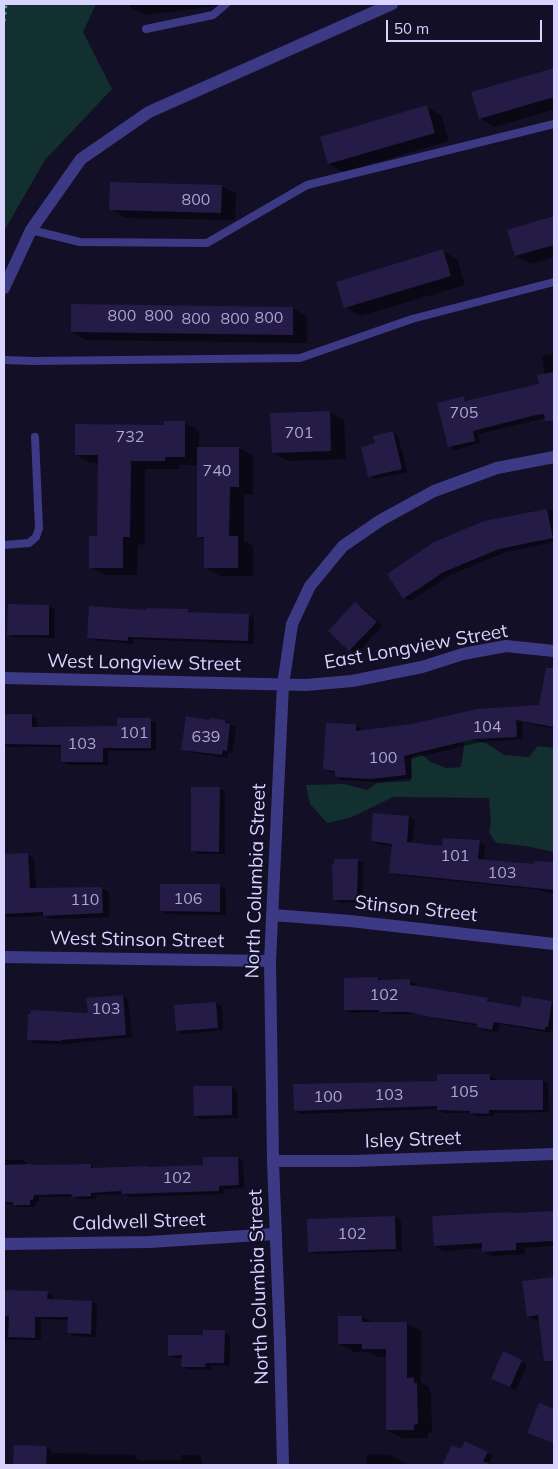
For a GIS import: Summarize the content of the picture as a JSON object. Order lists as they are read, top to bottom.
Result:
{
  "streets": {
    "street": [
      "East Longview Street",
      "West Longview Street",
      "North Columbia Street",
      "Stinson Street",
      "West Stinson Street",
      "Isley Street",
      "Caldwell Street"
    ]
  },
  "crossings": [
    ["East Longview Street", "West Longview Street"],
    ["East Longview Street", "North Columbia Street"],
    ["West Longview Street", "North Columbia Street"],
    ["North Columbia Street", "Stinson Street"],
    ["North Columbia Street", "West Stinson Street"],
    ["North Columbia Street", "Isley Street"],
    ["North Columbia Street", "Caldwell Street"]
  ],
  "house_numbers": [
    "800",
    "800",
    "800",
    "800",
    "800",
    "800",
    "705",
    "701",
    "732",
    "740",
    "104",
    "101",
    "639",
    "103",
    "100",
    "101",
    "103",
    "106",
    "110",
    "102",
    "103",
    "105",
    "103",
    "100",
    "102",
    "102"
  ],
  "scale_bar": "50 m"
}
